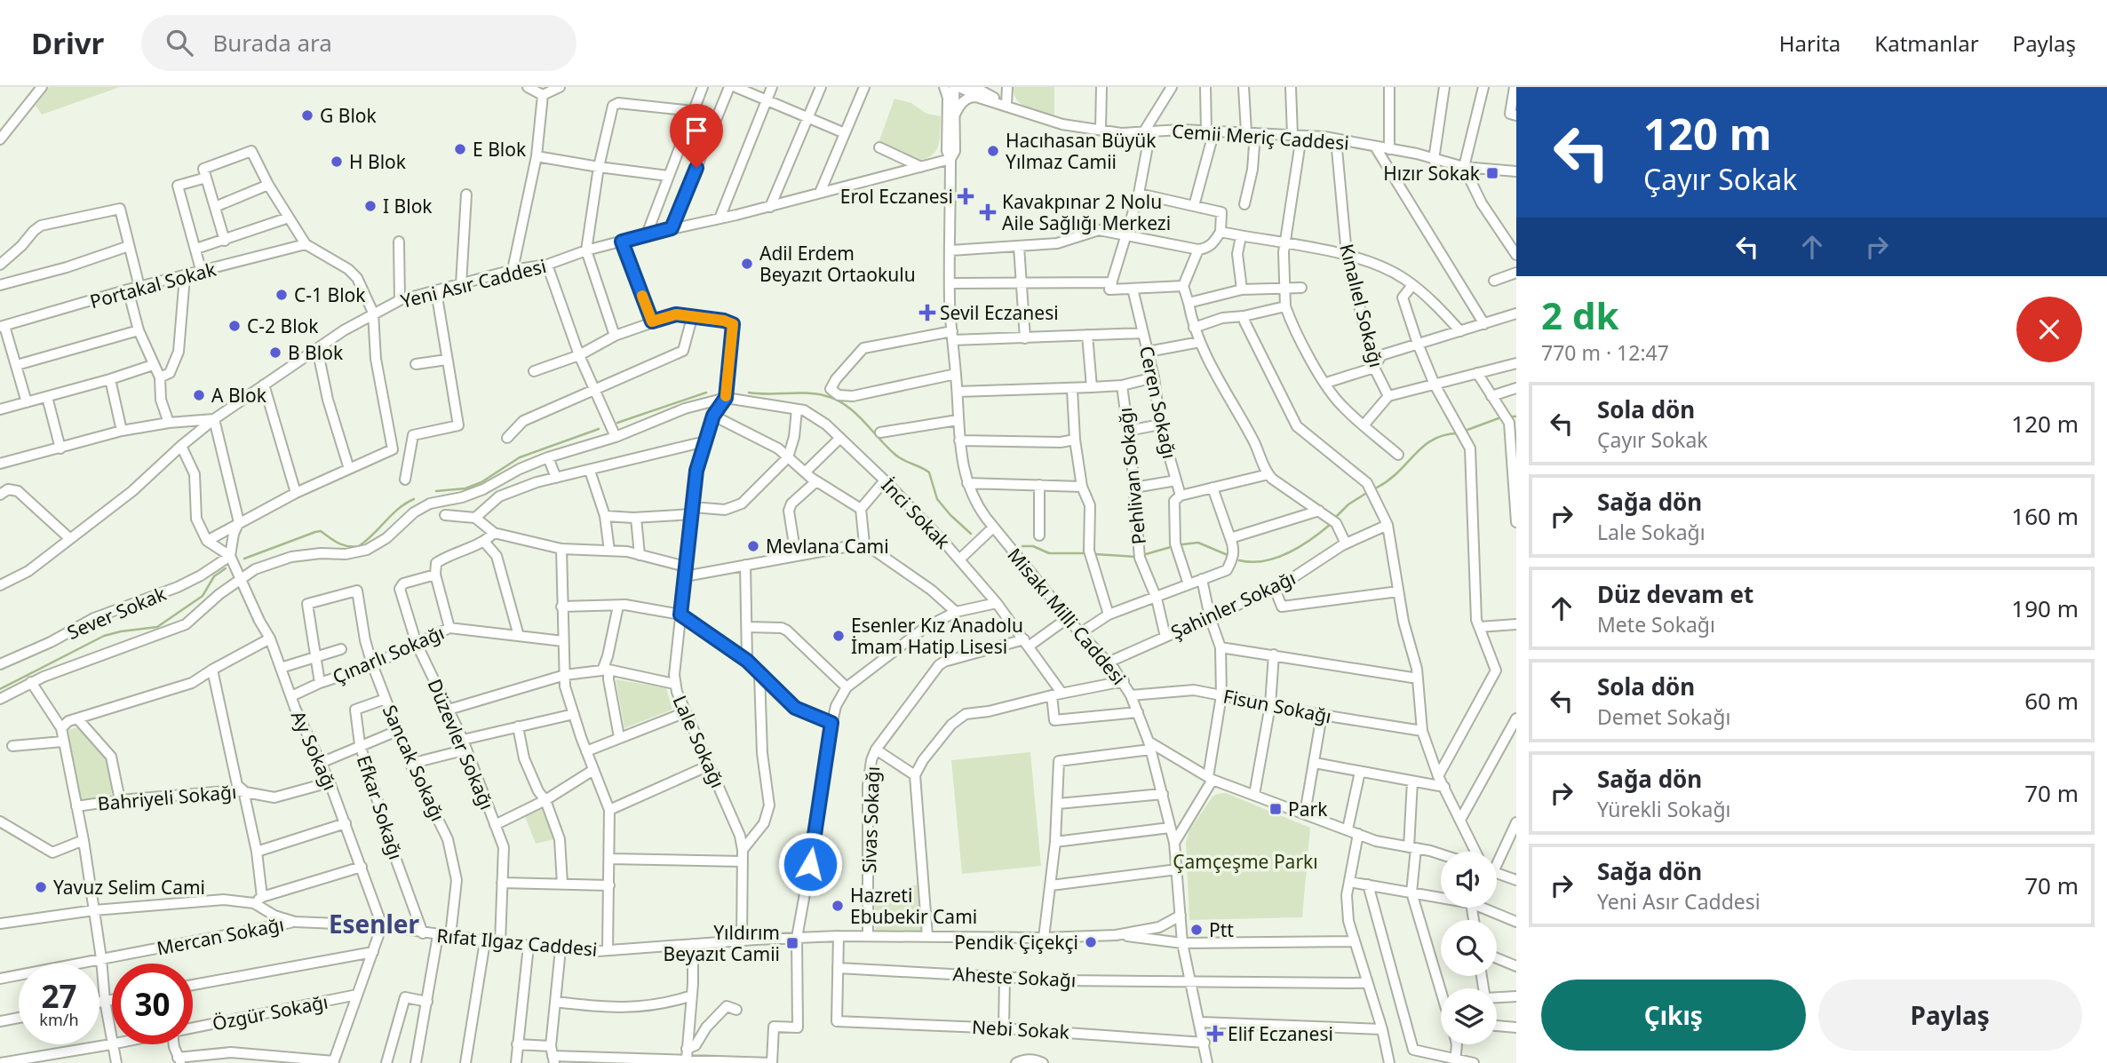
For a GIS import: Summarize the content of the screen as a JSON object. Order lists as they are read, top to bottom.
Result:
{
  "streets": {
    "street": [
      "Cemii Meriç Caddesi",
      "Yeni Asır Caddesi",
      "Portakal Sokak",
      "Kınalıel Sokağı",
      "Ceren Sokağı",
      "Pehlivan Sokağı",
      "İnci Sokak",
      "Şahinler Sokağı",
      "Sever Sokak",
      "Misakı Milli Caddesi",
      "Çınarlı Sokağı",
      "Fisun Sokağı",
      "Lale Sokağı",
      "Düzevler Sokağı",
      "Ay Sokağı",
      "Sancak Sokağı",
      "Bahriyeli Sokağı",
      "Efkar Sokağı",
      "Sivas Sokağı",
      "Mercan Sokağı",
      "Rıfat Ilgaz Caddesi",
      "Aheste Sokağı",
      "Özgür Sokağı",
      "Nebi Sokak"
    ]
  },
  "crossings": [
    ["Cemii Meriç Caddesi", "Kınalıel Sokağı"],
    ["Yeni Asır Caddesi", "Misakı Milli Caddesi"],
    ["Ceren Sokağı", "Misakı Milli Caddesi"],
    ["Pehlivan Sokağı", "Şahinler Sokağı"],
    ["İnci Sokak", "Lale Sokağı"],
    ["İnci Sokak", "Sivas Sokağı"],
    ["Şahinler Sokağı", "Misakı Milli Caddesi"],
    ["Sever Sokak", "Ay Sokağı"],
    ["Misakı Milli Caddesi", "Fisun Sokağı"],
    ["Misakı Milli Caddesi", "Sivas Sokağı"],
    ["Misakı Milli Caddesi", "Rıfat Ilgaz Caddesi"],
    ["Misakı Milli Caddesi", "Aheste Sokağı"],
    ["Misakı Milli Caddesi", "Nebi Sokak"],
    ["Çınarlı Sokağı", "Düzevler Sokağı"],
    ["Çınarlı Sokağı", "Ay Sokağı"],
    ["Çınarlı Sokağı", "Sancak Sokağı"],
    ["Lale Sokağı", "Rıfat Ilgaz Caddesi"],
    ["Düzevler Sokağı", "Rıfat Ilgaz Caddesi"],
    ["Ay Sokağı", "Bahriyeli Sokağı"],
    ["Ay Sokağı", "Rıfat Ilgaz Caddesi"],
    ["Sancak Sokağı", "Efkar Sokağı"],
    ["Sancak Sokağı", "Rıfat Ilgaz Caddesi"],
    ["Efkar Sokağı", "Rıfat Ilgaz Caddesi"],
    ["Sivas Sokağı", "Rıfat Ilgaz Caddesi"],
    ["Mercan Sokağı", "Rıfat Ilgaz Caddesi"],
    ["Aheste Sokağı", "Nebi Sokak"]
  ],
  "districts": ["Esenler"],
  "parks": ["Çamçeşme Parkı"],
  "places": {
    "other": [
      "G Blok",
      "E Blok",
      "Hacıhasan Büyük Yılmaz Camii",
      "H Blok",
      "I Blok",
      "Adil Erdem Beyazıt Ortaokulu",
      "C-1 Blok",
      "C-2 Blok",
      "B Blok",
      "A Blok",
      "Mevlana Cami",
      "Esenler Kız Anadolu İmam Hatip Lisesi",
      "Yavuz Selim Cami",
      "Hazreti Ebubekir Cami",
      "Ptt",
      "Pendik Çiçekçi"
    ],
    "transit": ["Hızır Sokak", "Park", "Yıldırım Beyazıt Camii"],
    "health": [
      "Erol Eczanesi",
      "Kavakpınar 2 Nolu Aile Sağlığı Merkezi",
      "Sevil Eczanesi",
      "Elif Eczanesi"
    ]
  },
  "page": {
    "header": "Drivr",
    "search": "Burada ara",
    "nav": ["Harita", "Katmanlar", "Paylaş"],
    "turn": ["120 m", "Çayır Sokak"],
    "heading": ["2 dk", "770 m · 12:47"],
    "list": [
      {
        "name": "Sola dön",
        "note": "Çayır Sokak",
        "value": "120 m"
      },
      {
        "name": "Sağa dön",
        "note": "Lale Sokağı",
        "value": "160 m"
      },
      {
        "name": "Düz devam et",
        "note": "Mete Sokağı",
        "value": "190 m"
      },
      {
        "name": "Sola dön",
        "note": "Demet Sokağı",
        "value": "60 m"
      },
      {
        "name": "Sağa dön",
        "note": "Yürekli Sokağı",
        "value": "70 m"
      },
      {
        "name": "Sağa dön",
        "note": "Yeni Asır Caddesi",
        "value": "70 m"
      }
    ],
    "speed": "27 km/h",
    "limit": "30",
    "buttons": ["Çıkış", "Paylaş"]
  }
}
